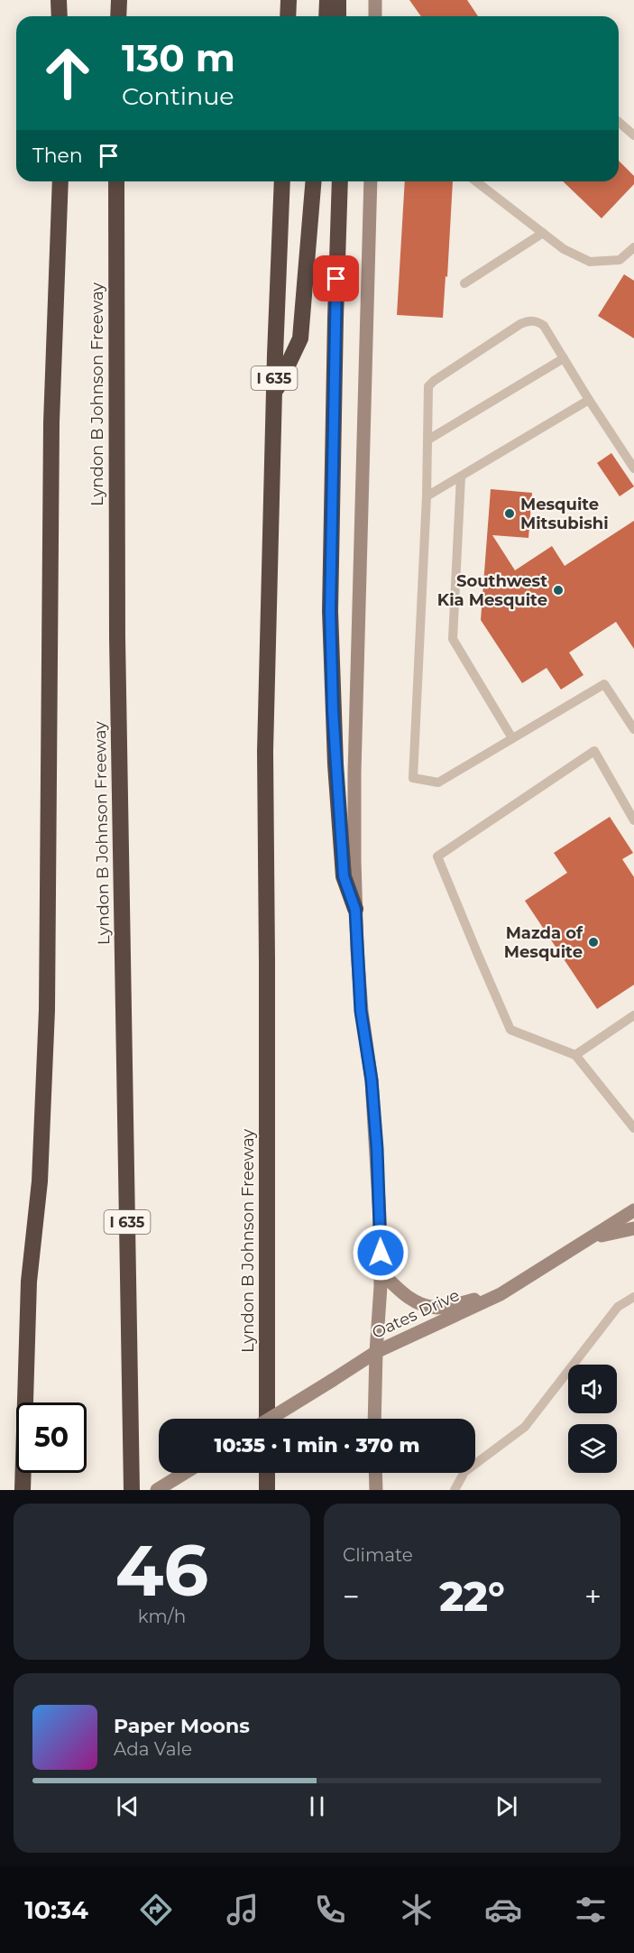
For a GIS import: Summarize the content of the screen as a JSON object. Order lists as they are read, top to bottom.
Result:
{
  "streets": {
    "highway": ["I 635", "Lyndon B Johnson Freeway"],
    "main road": ["Oates Drive"]
  },
  "places": ["Mesquite Mitsubishi", "Southwest Kia Mesquite", "Mazda of Mesquite"],
  "page": {
    "turn": ["130 m", "Continue"],
    "then": "Then",
    "limit": "50",
    "trip": "10:35 · 1 min · 370 m",
    "tile": [
      ["46", "km/h"],
      "Climate"
    ],
    "heat": ["−", "22°", "+"],
    "song": ["Paper Moons", "Ada Vale"],
    "tabs": "10:34"
  }
}
